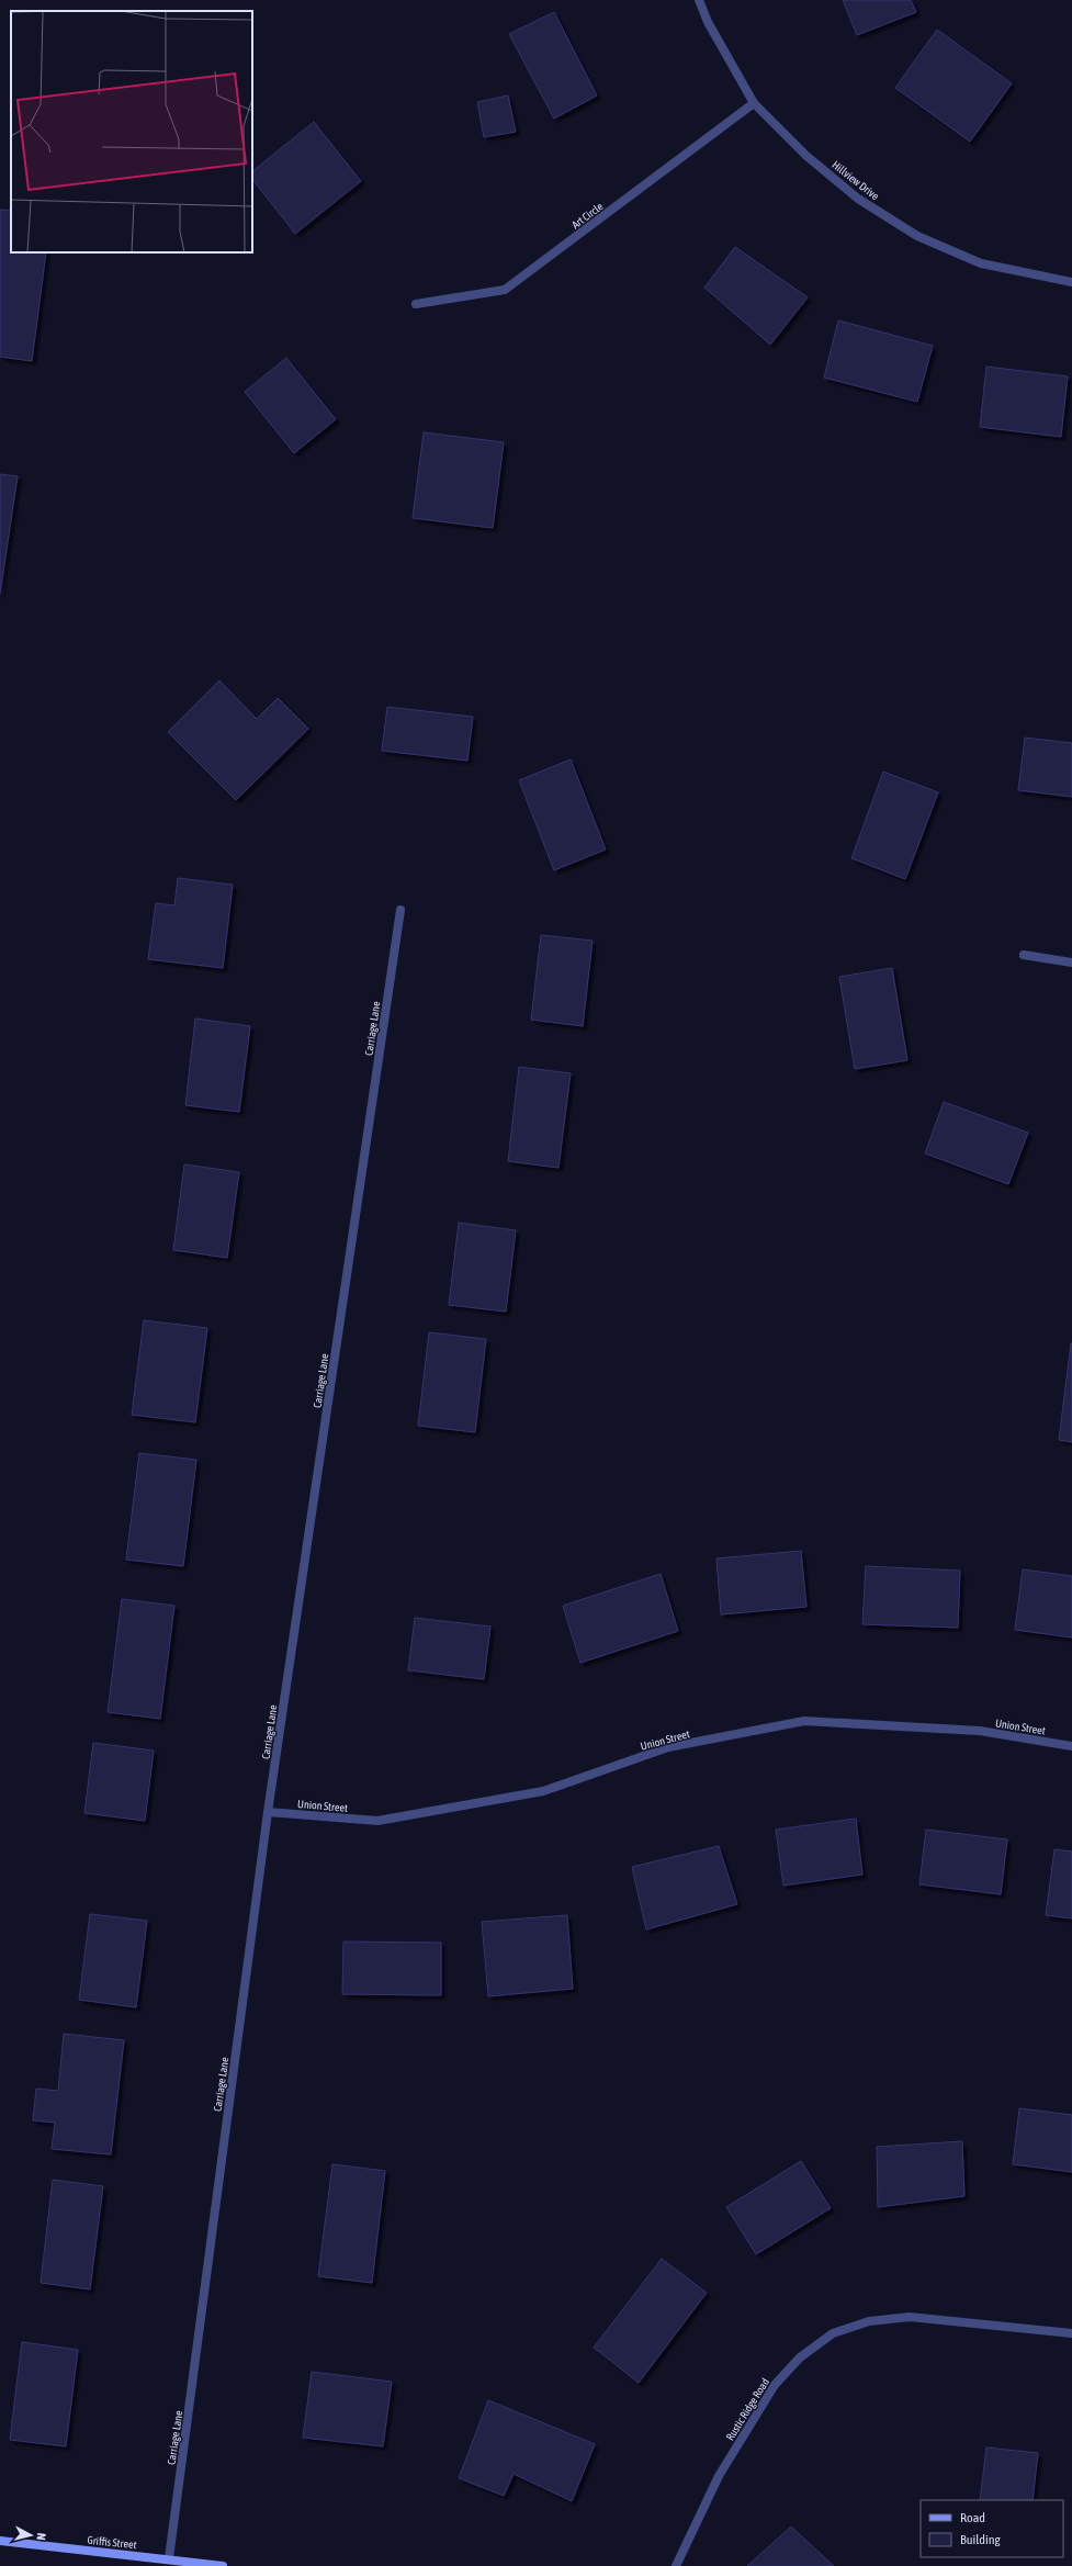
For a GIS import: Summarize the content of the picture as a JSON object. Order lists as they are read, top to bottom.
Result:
{
  "streets": {
    "street": [
      "Hillview Drive",
      "Art Circle",
      "Carriage Lane",
      "Union Street",
      "Rustic Ridge Road",
      "Griffis Street"
    ]
  },
  "crossings": [
    ["Hillview Drive", "Art Circle"],
    ["Carriage Lane", "Union Street"],
    ["Carriage Lane", "Griffis Street"]
  ],
  "legend": ["Road", "Building"],
  "north": "right"
}
